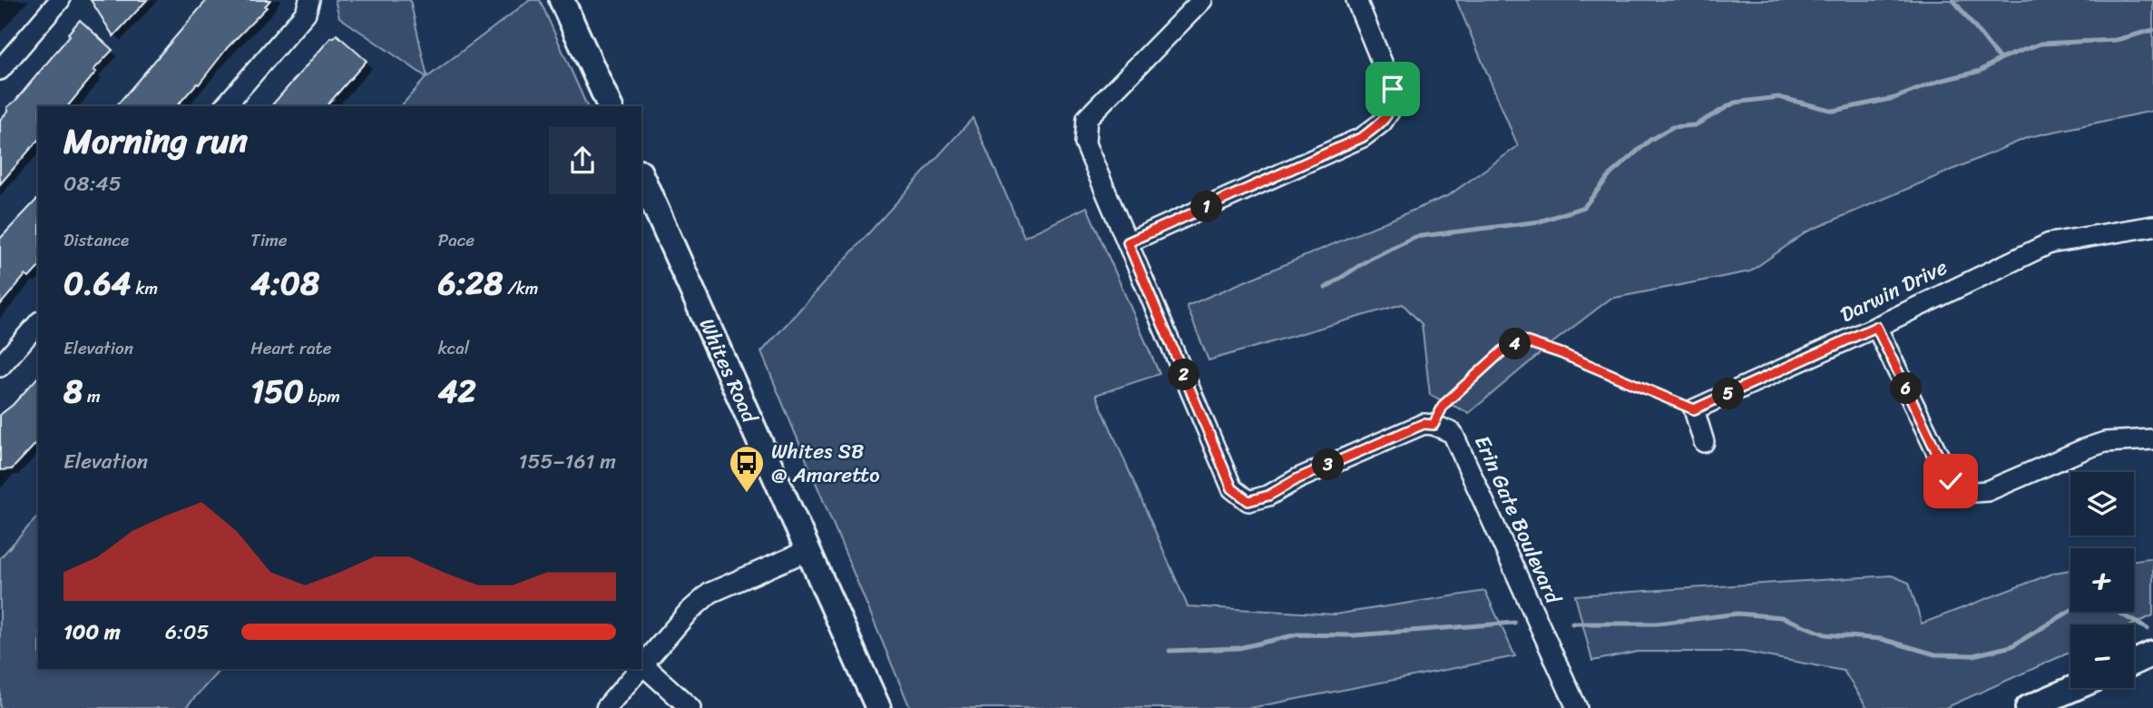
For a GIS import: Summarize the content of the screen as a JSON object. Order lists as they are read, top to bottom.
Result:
{
  "streets": {
    "main road": ["Whites Road"],
    "street": ["Darwin Drive", "Erin Gate Boulevard"]
  },
  "places": {
    "bus stop": ["Whites SB @ Amaretto"]
  },
  "page": {
    "heading": ["Morning run", "08:45"],
    "pins": [
      "1",
      "4",
      "2",
      "6",
      "5",
      "3"
    ],
    "stats": [
      ["Distance", "0.64 km"],
      ["Time", "4:08"],
      ["Pace", "6:28 /km"],
      ["Elevation", "8 m"],
      ["Heart rate", "150 bpm"],
      ["kcal", "42"]
    ],
    "chart": ["Elevation", "155–161 m"],
    "map_buttons": ["+", "−"],
    "list": [
      {
        "name": "100 m",
        "note": "6:05"
      }
    ]
  }
}
